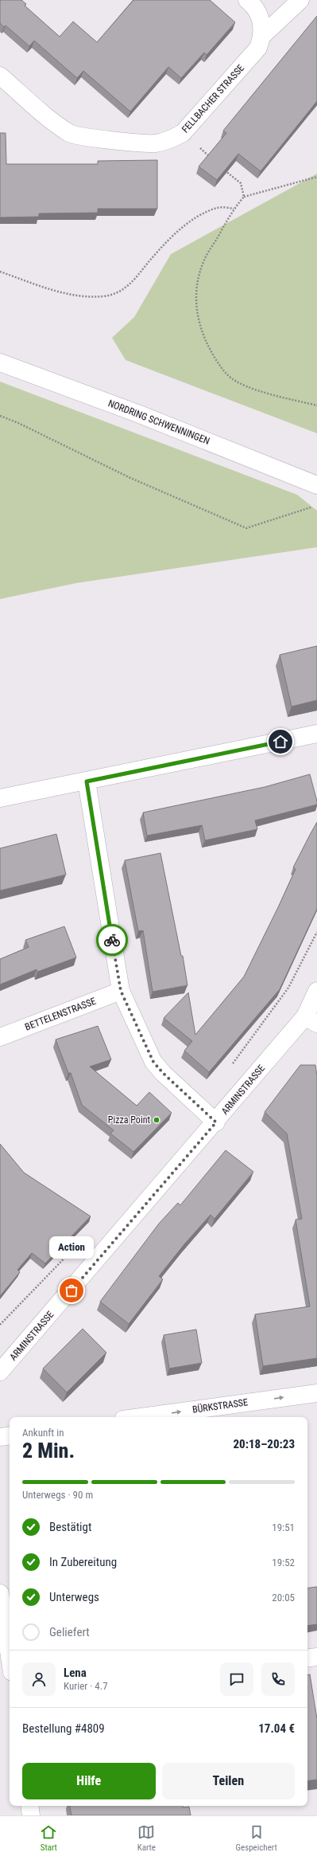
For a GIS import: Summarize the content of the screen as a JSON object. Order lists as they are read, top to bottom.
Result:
{
  "streets": {
    "street": [
      "FELLBACHER STRASSE",
      "NORDRING SCHWENNINGEN",
      "BETTELENSTRASSE",
      "ARMINSTRASSE",
      "BÜRKSTRASSE"
    ]
  },
  "one_way": ["BÜRKSTRASSE"],
  "places": ["Pizza Point", "Action"],
  "page": {
    "bubble": "Action",
    "heading": ["2 Min.", "Ankunft in", "20:18–20:23"],
    "panel": [
      "Lena",
      "Kurier · 4.7",
      "Bestellung #4809",
      "17.04 €"
    ],
    "bar": "Unterwegs · 90 m",
    "list": [
      ["Bestätigt", "19:51"],
      ["In Zubereitung", "19:52"],
      ["Unterwegs", "20:05"],
      "Geliefert"
    ],
    "buttons": ["Hilfe", "Teilen"],
    "tabs": ["Start", "Karte", "Gespeichert"]
  }
}
